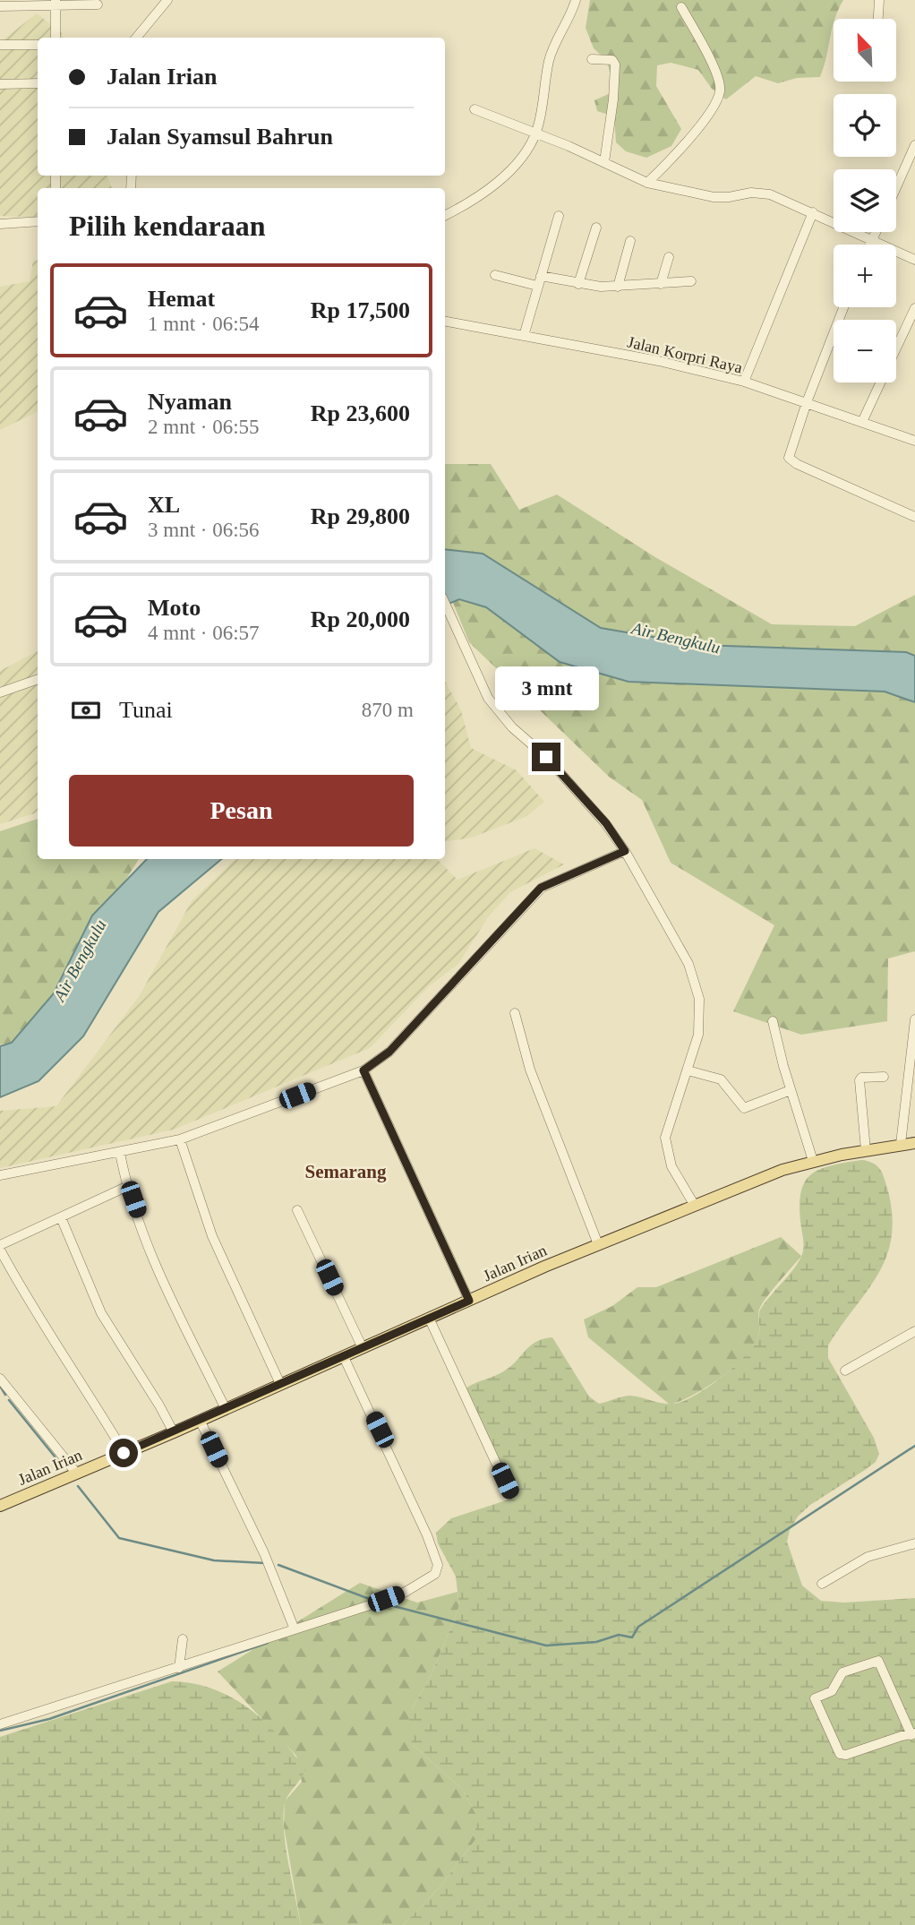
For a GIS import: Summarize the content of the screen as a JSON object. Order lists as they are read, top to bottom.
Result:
{
  "streets": {
    "main road": ["Jalan Irian"],
    "street": ["Jalan Korpri Raya"]
  },
  "districts": ["Semarang"],
  "water": ["Air Bengkulu"],
  "north": "top left",
  "page": {
    "map_buttons": ["+", "−"],
    "banner": ["Jalan Irian", "Jalan Syamsul Bahrun"],
    "heading": "Pilih kendaraan",
    "list": [
      {
        "name": "Hemat",
        "note": "1 mnt · 06:54",
        "value": "Rp 17,500"
      },
      {
        "name": "Nyaman",
        "note": "2 mnt · 06:55",
        "value": "Rp 23,600"
      },
      {
        "name": "XL",
        "note": "3 mnt · 06:56",
        "value": "Rp 29,800"
      },
      {
        "name": "Moto",
        "note": "4 mnt · 06:57",
        "value": "Rp 20,000"
      }
    ],
    "bubble": "3 mnt",
    "pay": ["Tunai", "870 m"],
    "buttons": "Pesan"
  }
}
